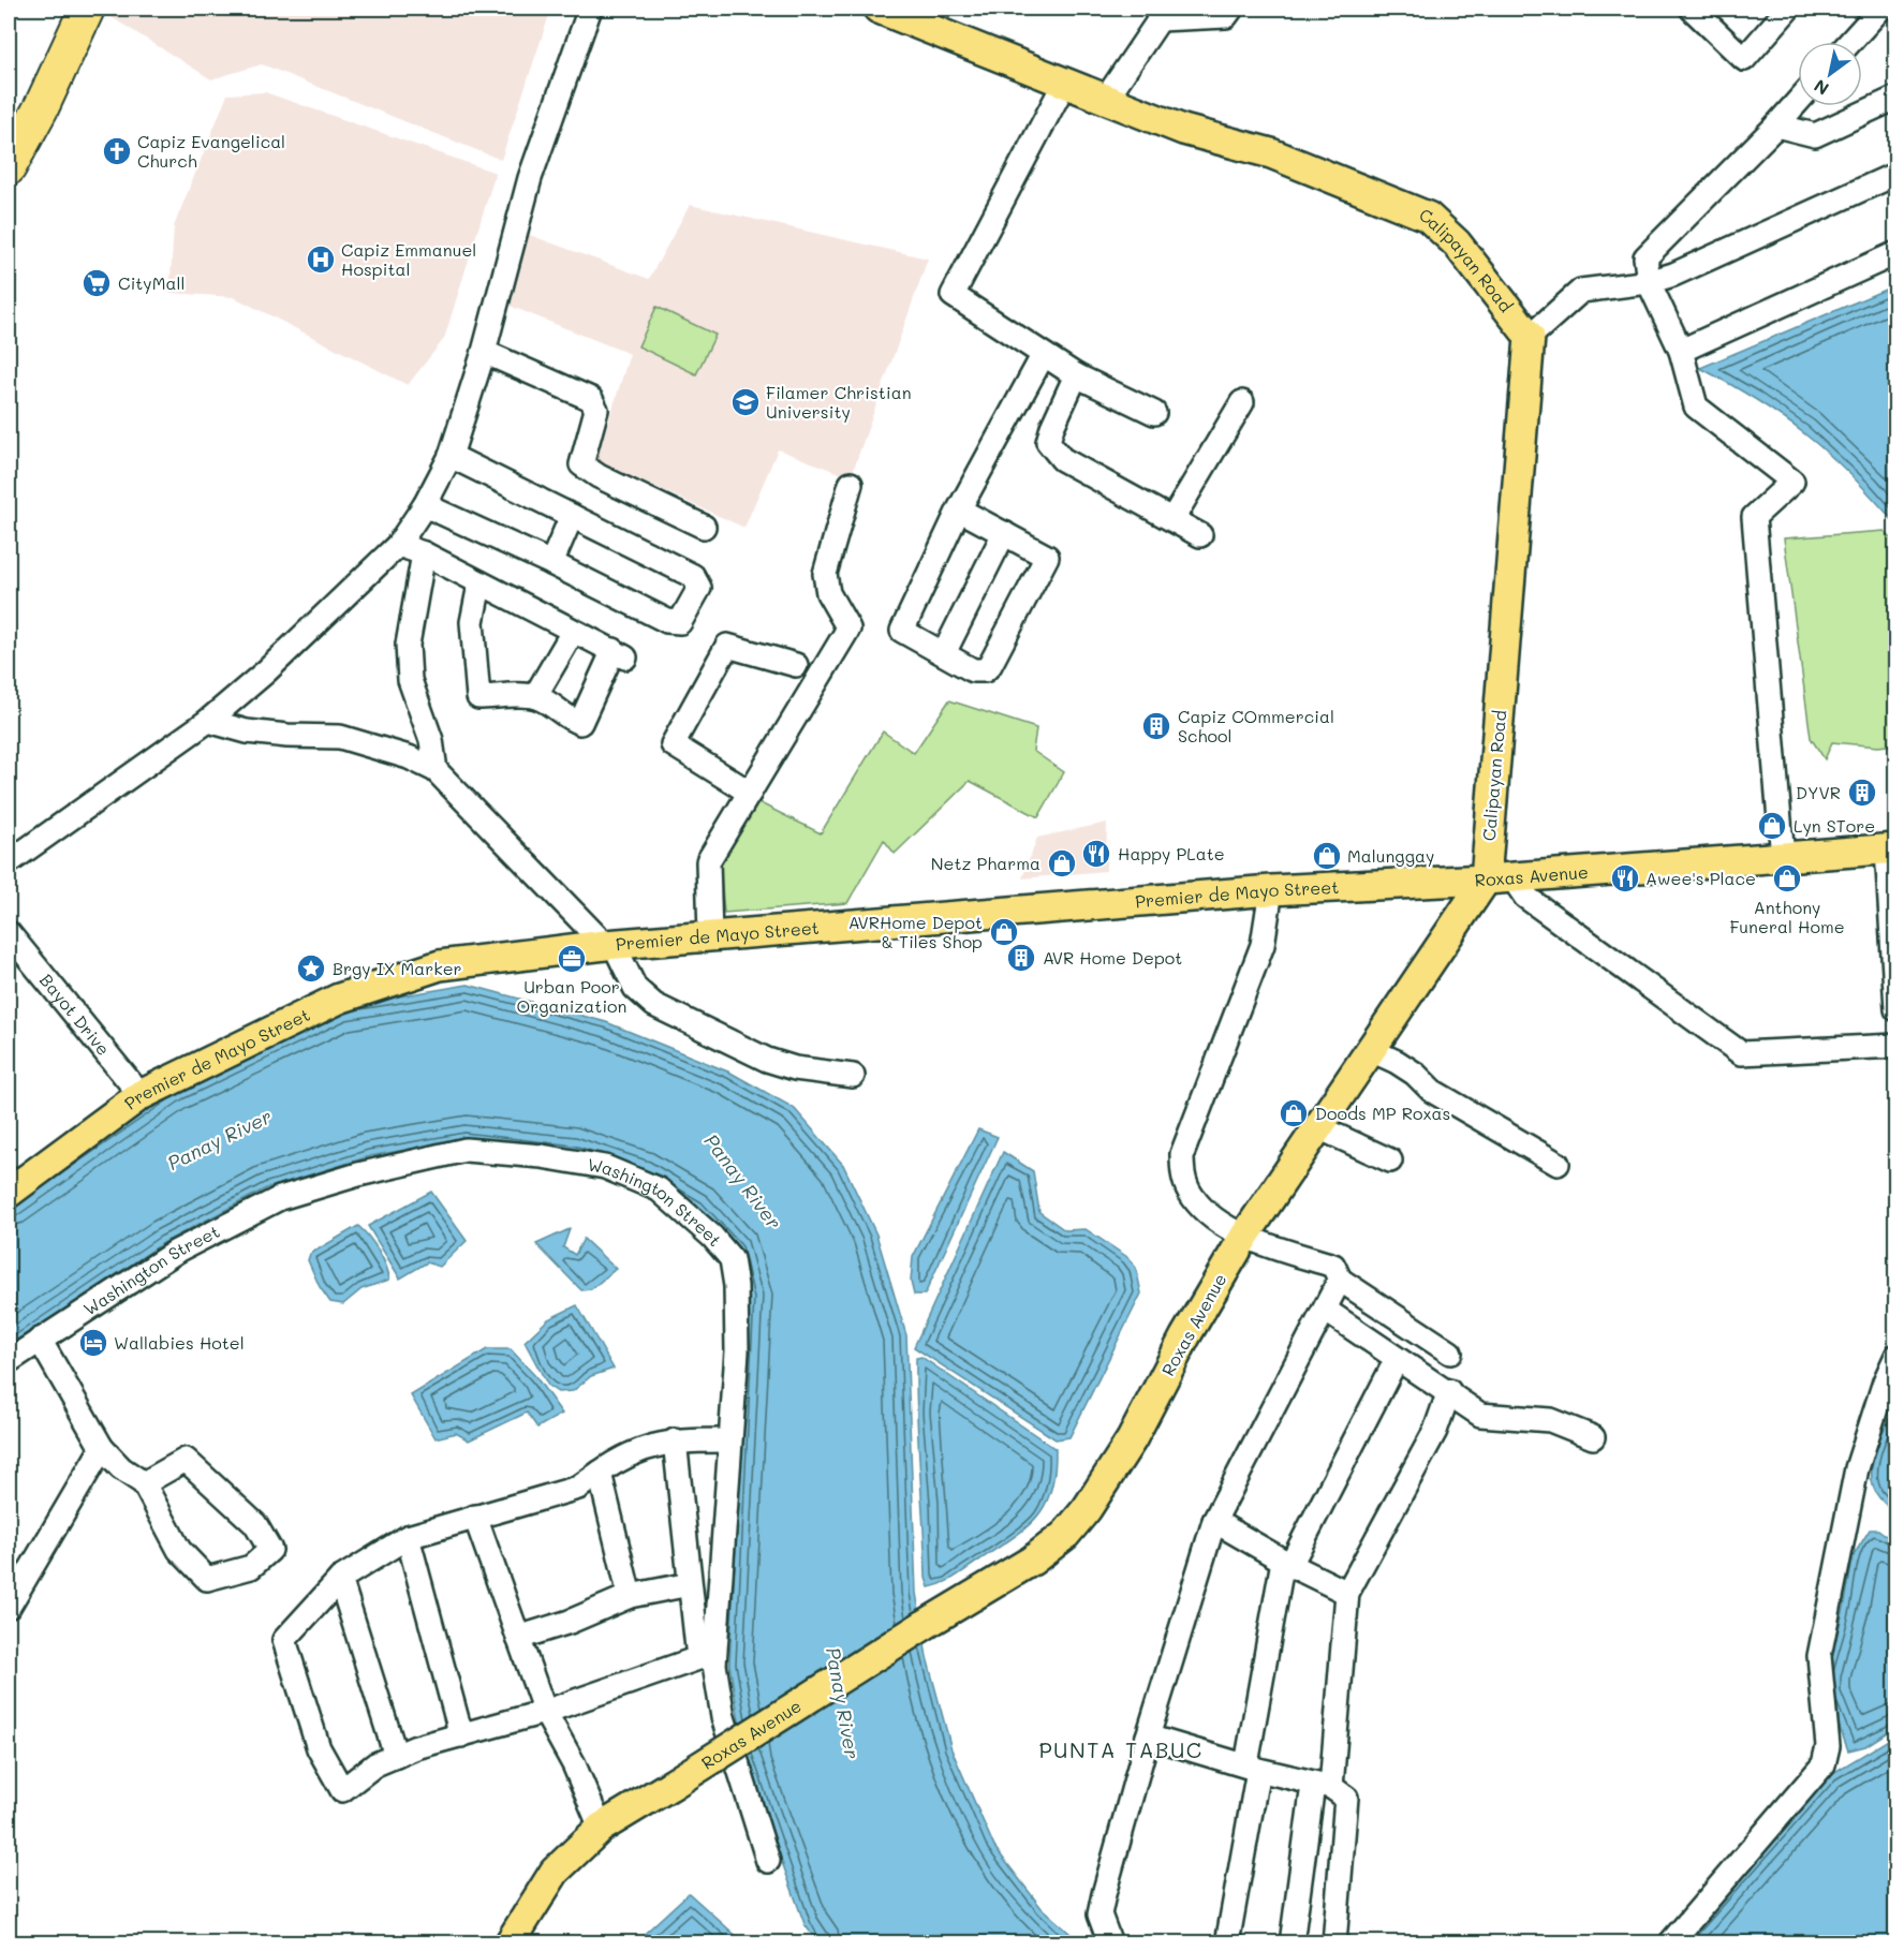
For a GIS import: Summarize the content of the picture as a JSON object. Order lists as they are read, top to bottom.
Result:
{
  "streets": {
    "main road": ["Calipayan Road", "Roxas Avenue", "Premier de Mayo Street"],
    "street": ["Bayot Drive", "Washington Street"]
  },
  "crossings": [
    ["Calipayan Road", "Roxas Avenue"],
    ["Calipayan Road", "Premier de Mayo Street"],
    ["Roxas Avenue", "Premier de Mayo Street"],
    ["Premier de Mayo Street", "Bayot Drive"]
  ],
  "districts": ["PUNTA TABUC"],
  "water": ["Panay River"],
  "places": {
    "church": ["Capiz Evangelical Church"],
    "hospital": ["Capiz Emmanuel Hospital"],
    "supermarket": ["CityMall"],
    "school or university": ["Filamer Christian University"],
    "building": ["Capiz COmmercial School", "DYVR", "AVR Home Depot"],
    "shop": [
      "Lyn STore",
      "Malunggay",
      "Netz Pharma",
      "Anthony Funeral Home",
      "AVRHome Depot & Tiles Shop",
      "Doods MP Roxas"
    ],
    "restaurant": ["Happy PLate", "Awee's Place"],
    "office": ["Urban Poor Organization"],
    "place": ["Brgy IX Marker"],
    "hotel": ["Wallabies Hotel"]
  },
  "north": "bottom left"
}
